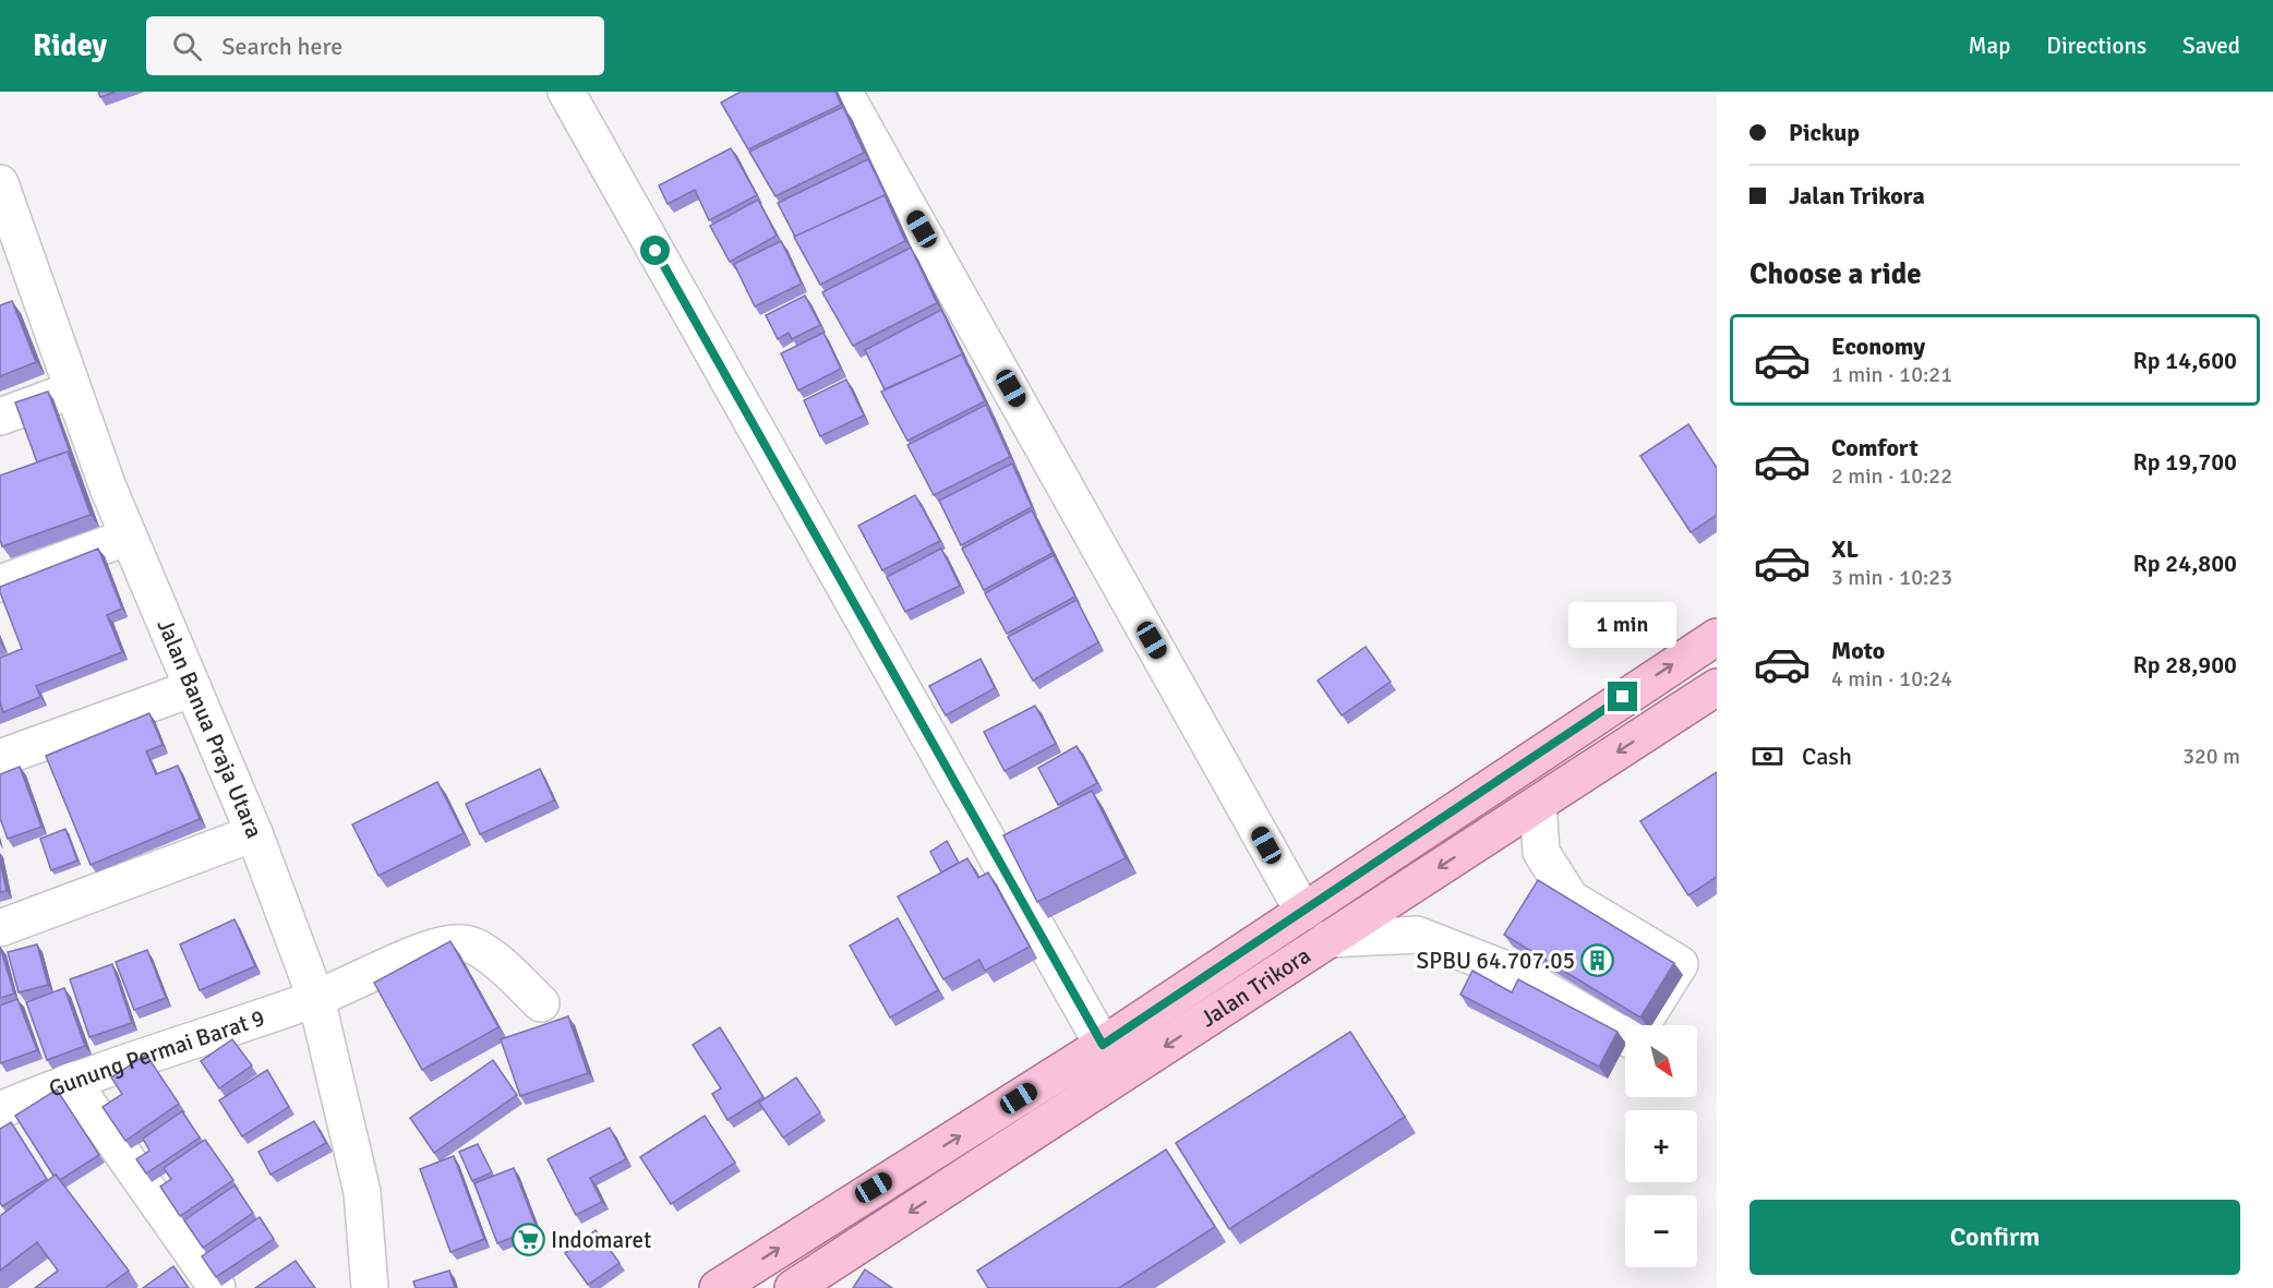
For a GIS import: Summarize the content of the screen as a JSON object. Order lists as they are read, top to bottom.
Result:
{
  "streets": {
    "main road": ["Jalan Trikora"],
    "street": ["Jalan Banua Praja Utara", "Gunung Permai Barat 9"]
  },
  "crossings": [
    ["Jalan Banua Praja Utara", "Gunung Permai Barat 9"]
  ],
  "places": {
    "building": ["SPBU 64.707.05"],
    "supermarket": ["Indomaret"]
  },
  "north": "bottom right",
  "page": {
    "header": "Ridey",
    "search": "Search here",
    "nav": ["Map", "Directions", "Saved"],
    "banner": ["Pickup", "Jalan Trikora"],
    "heading": "Choose a ride",
    "list": [
      {
        "name": "Economy",
        "note": "1 min · 10:21",
        "value": "Rp 14,600"
      },
      {
        "name": "Comfort",
        "note": "2 min · 10:22",
        "value": "Rp 19,700"
      },
      {
        "name": "XL",
        "note": "3 min · 10:23",
        "value": "Rp 24,800"
      },
      {
        "name": "Moto",
        "note": "4 min · 10:24",
        "value": "Rp 28,900"
      }
    ],
    "bubble": "1 min",
    "pay": ["Cash", "320 m"],
    "map_buttons": ["+", "−"],
    "buttons": "Confirm"
  }
}
